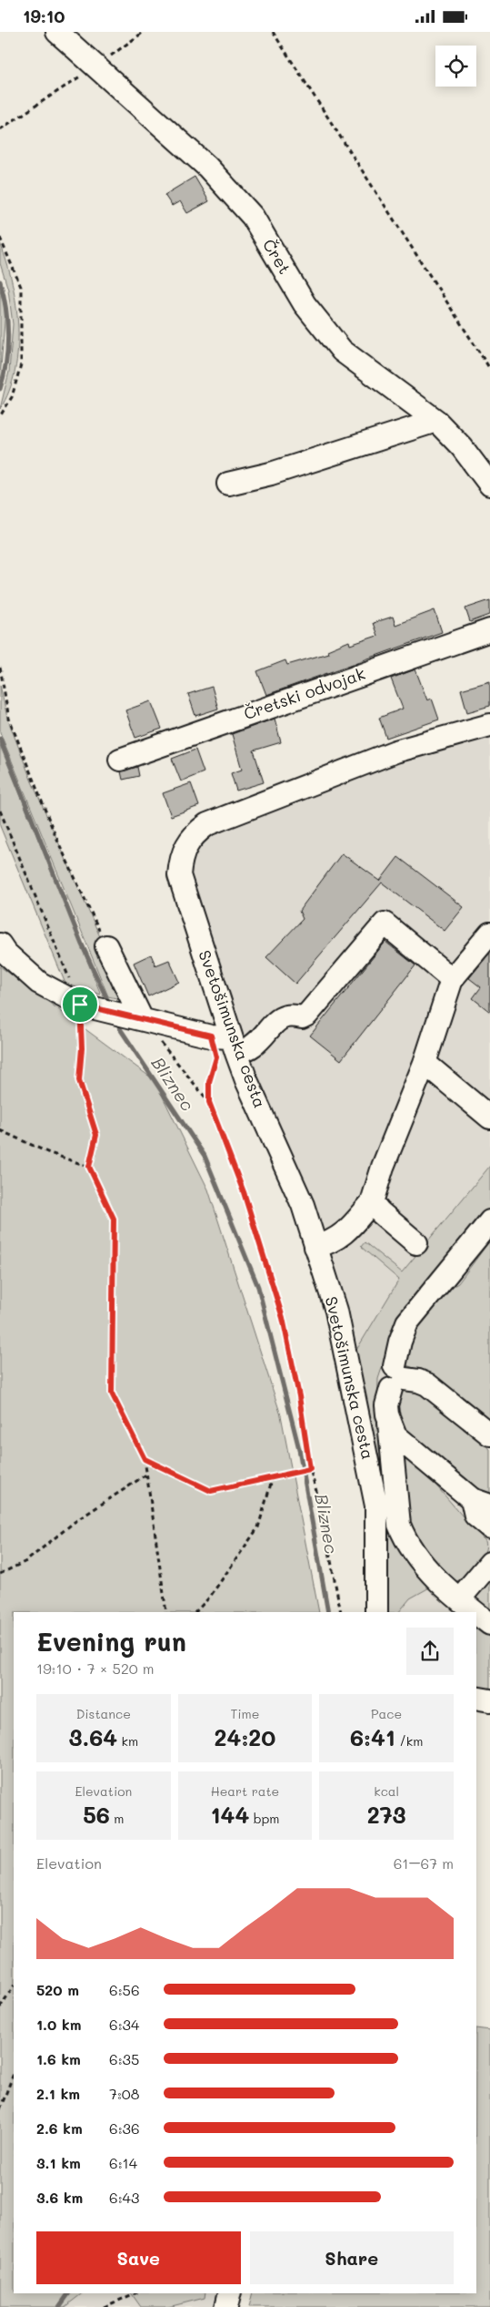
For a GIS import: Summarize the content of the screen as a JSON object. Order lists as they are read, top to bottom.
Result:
{
  "streets": {
    "street": ["Čret", "Čretski odvojak", "Svetošimunska cesta"]
  },
  "water": ["Bliznec"],
  "page": {
    "status": "19:10",
    "heading": ["Evening run", "19:10 · 7 × 520 m"],
    "stats": [
      ["Distance", "3.64 km"],
      ["Time", "24:20"],
      ["Pace", "6:41 /km"],
      ["Elevation", "56 m"],
      ["Heart rate", "144 bpm"],
      ["kcal", "273"]
    ],
    "chart": ["Elevation", "61–67 m"],
    "list": [
      {
        "name": "520 m",
        "note": "6:56"
      },
      {
        "name": "1.0 km",
        "note": "6:34"
      },
      {
        "name": "1.6 km",
        "note": "6:35"
      },
      {
        "name": "2.1 km",
        "note": "7:08"
      },
      {
        "name": "2.6 km",
        "note": "6:36"
      },
      {
        "name": "3.1 km",
        "note": "6:14"
      },
      {
        "name": "3.6 km",
        "note": "6:43"
      }
    ],
    "buttons": ["Save", "Share"]
  }
}
